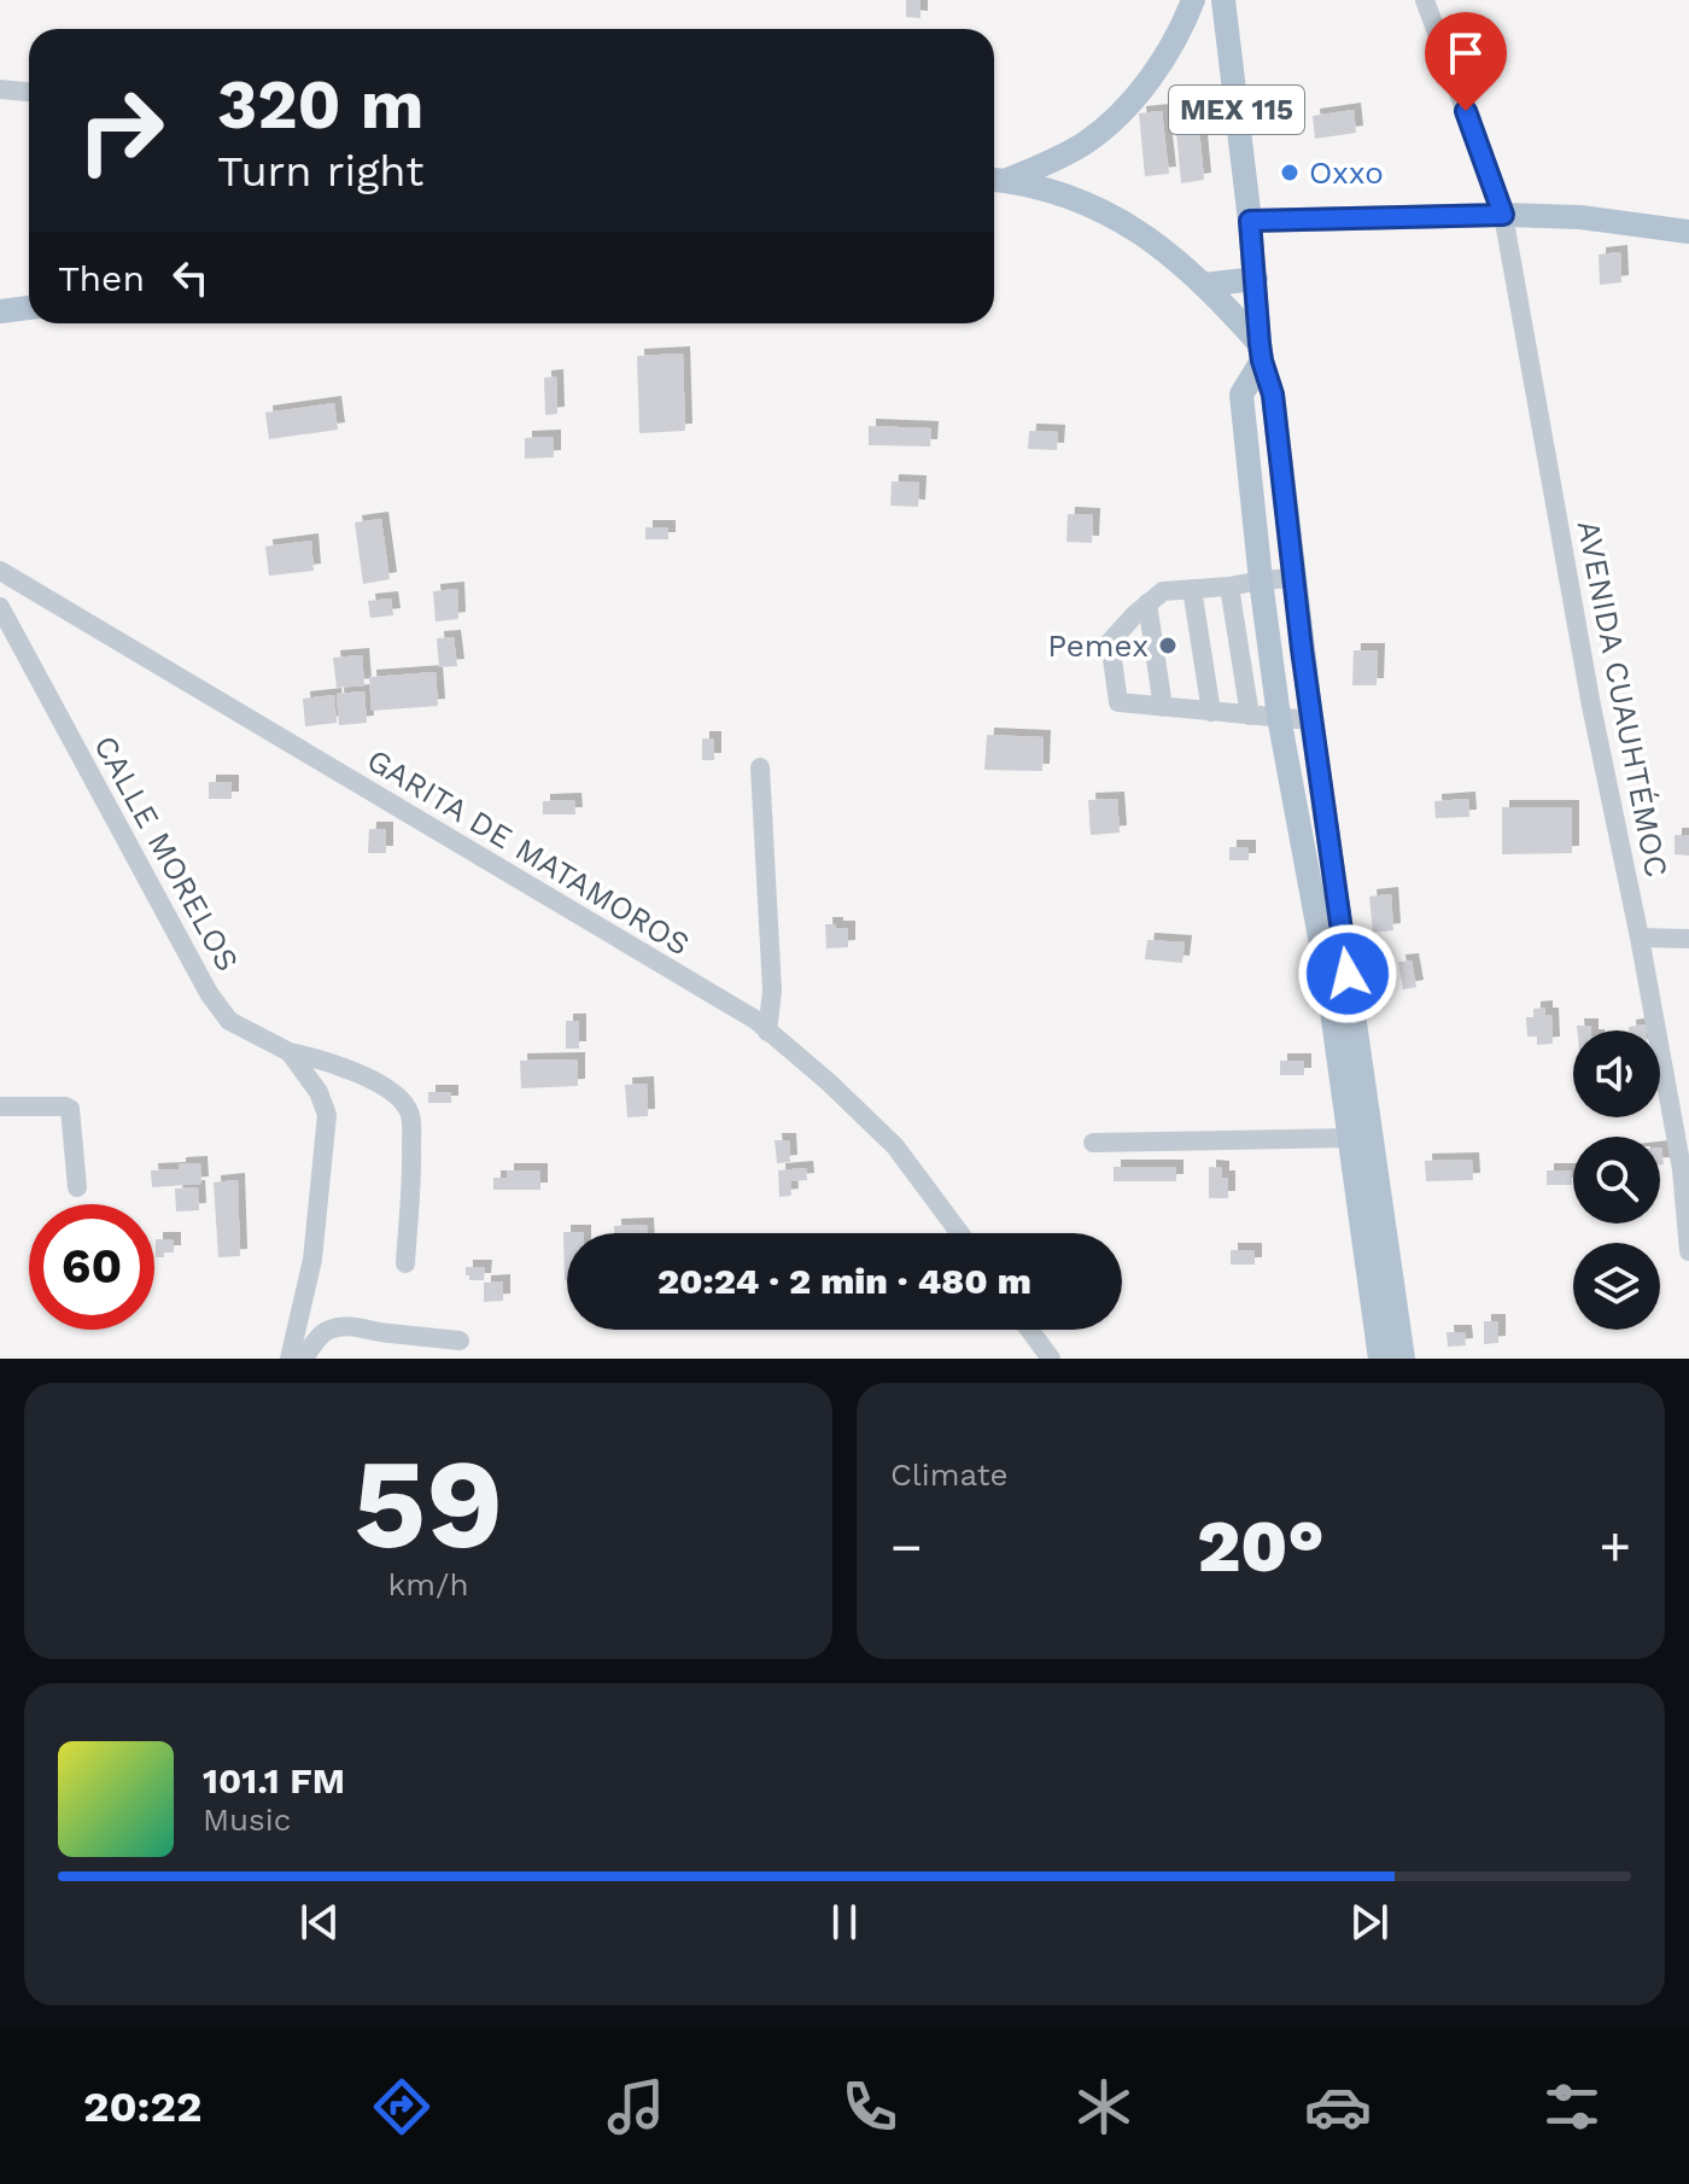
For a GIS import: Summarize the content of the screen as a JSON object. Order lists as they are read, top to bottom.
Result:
{
  "streets": {
    "main road": ["MEX 115"],
    "street": ["AVENIDA CUAUHTÉMOC", "GARITA DE MATAMOROS", "CALLE MORELOS"]
  },
  "places": ["Oxxo", "Pemex"],
  "page": {
    "turn": ["320 m", "Turn right"],
    "then": "Then",
    "limit": "60",
    "trip": "20:24 · 2 min · 480 m",
    "tile": [
      ["59", "km/h"],
      "Climate"
    ],
    "heat": ["−", "20°", "+"],
    "song": ["101.1 FM", "Music"],
    "tabs": "20:22"
  }
}
